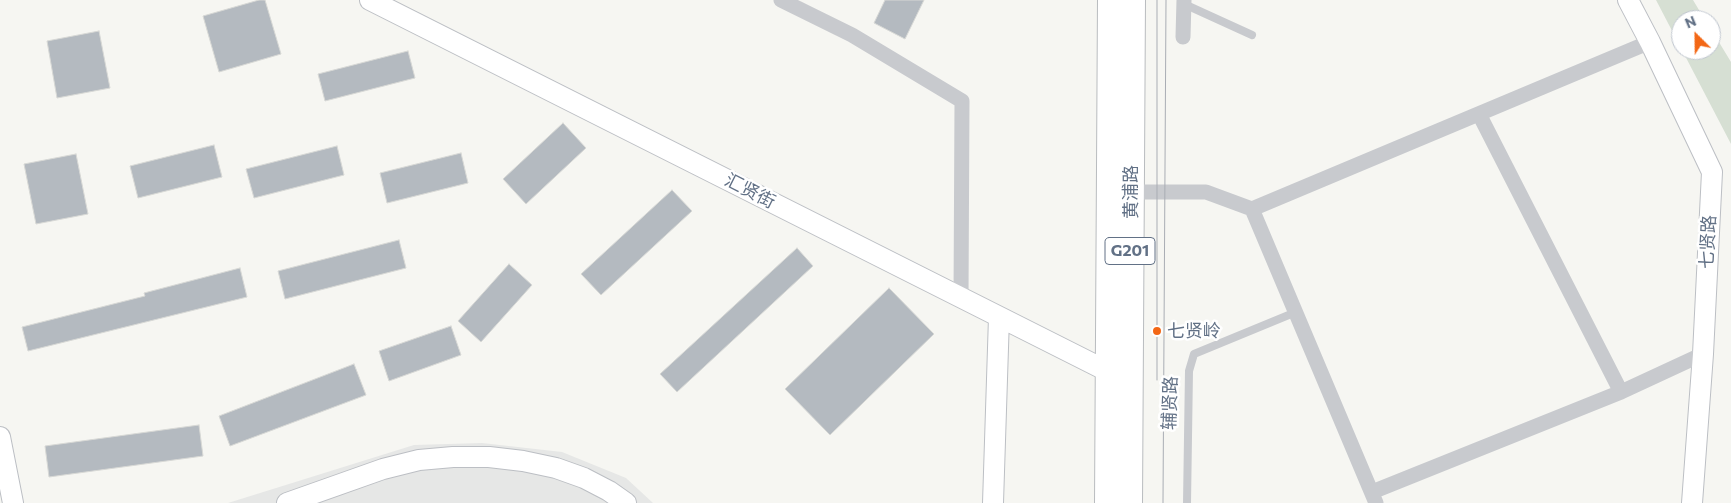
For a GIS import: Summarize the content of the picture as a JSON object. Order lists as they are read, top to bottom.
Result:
{
  "streets": {
    "highway": ["黄浦路", "G201"],
    "street": ["汇贤街", "七贤路"],
    "lane": ["辅贤路"]
  },
  "crossings": [
    ["汇贤街", "黄浦路"]
  ],
  "places": ["七贤岭"],
  "north": "top left"
}
